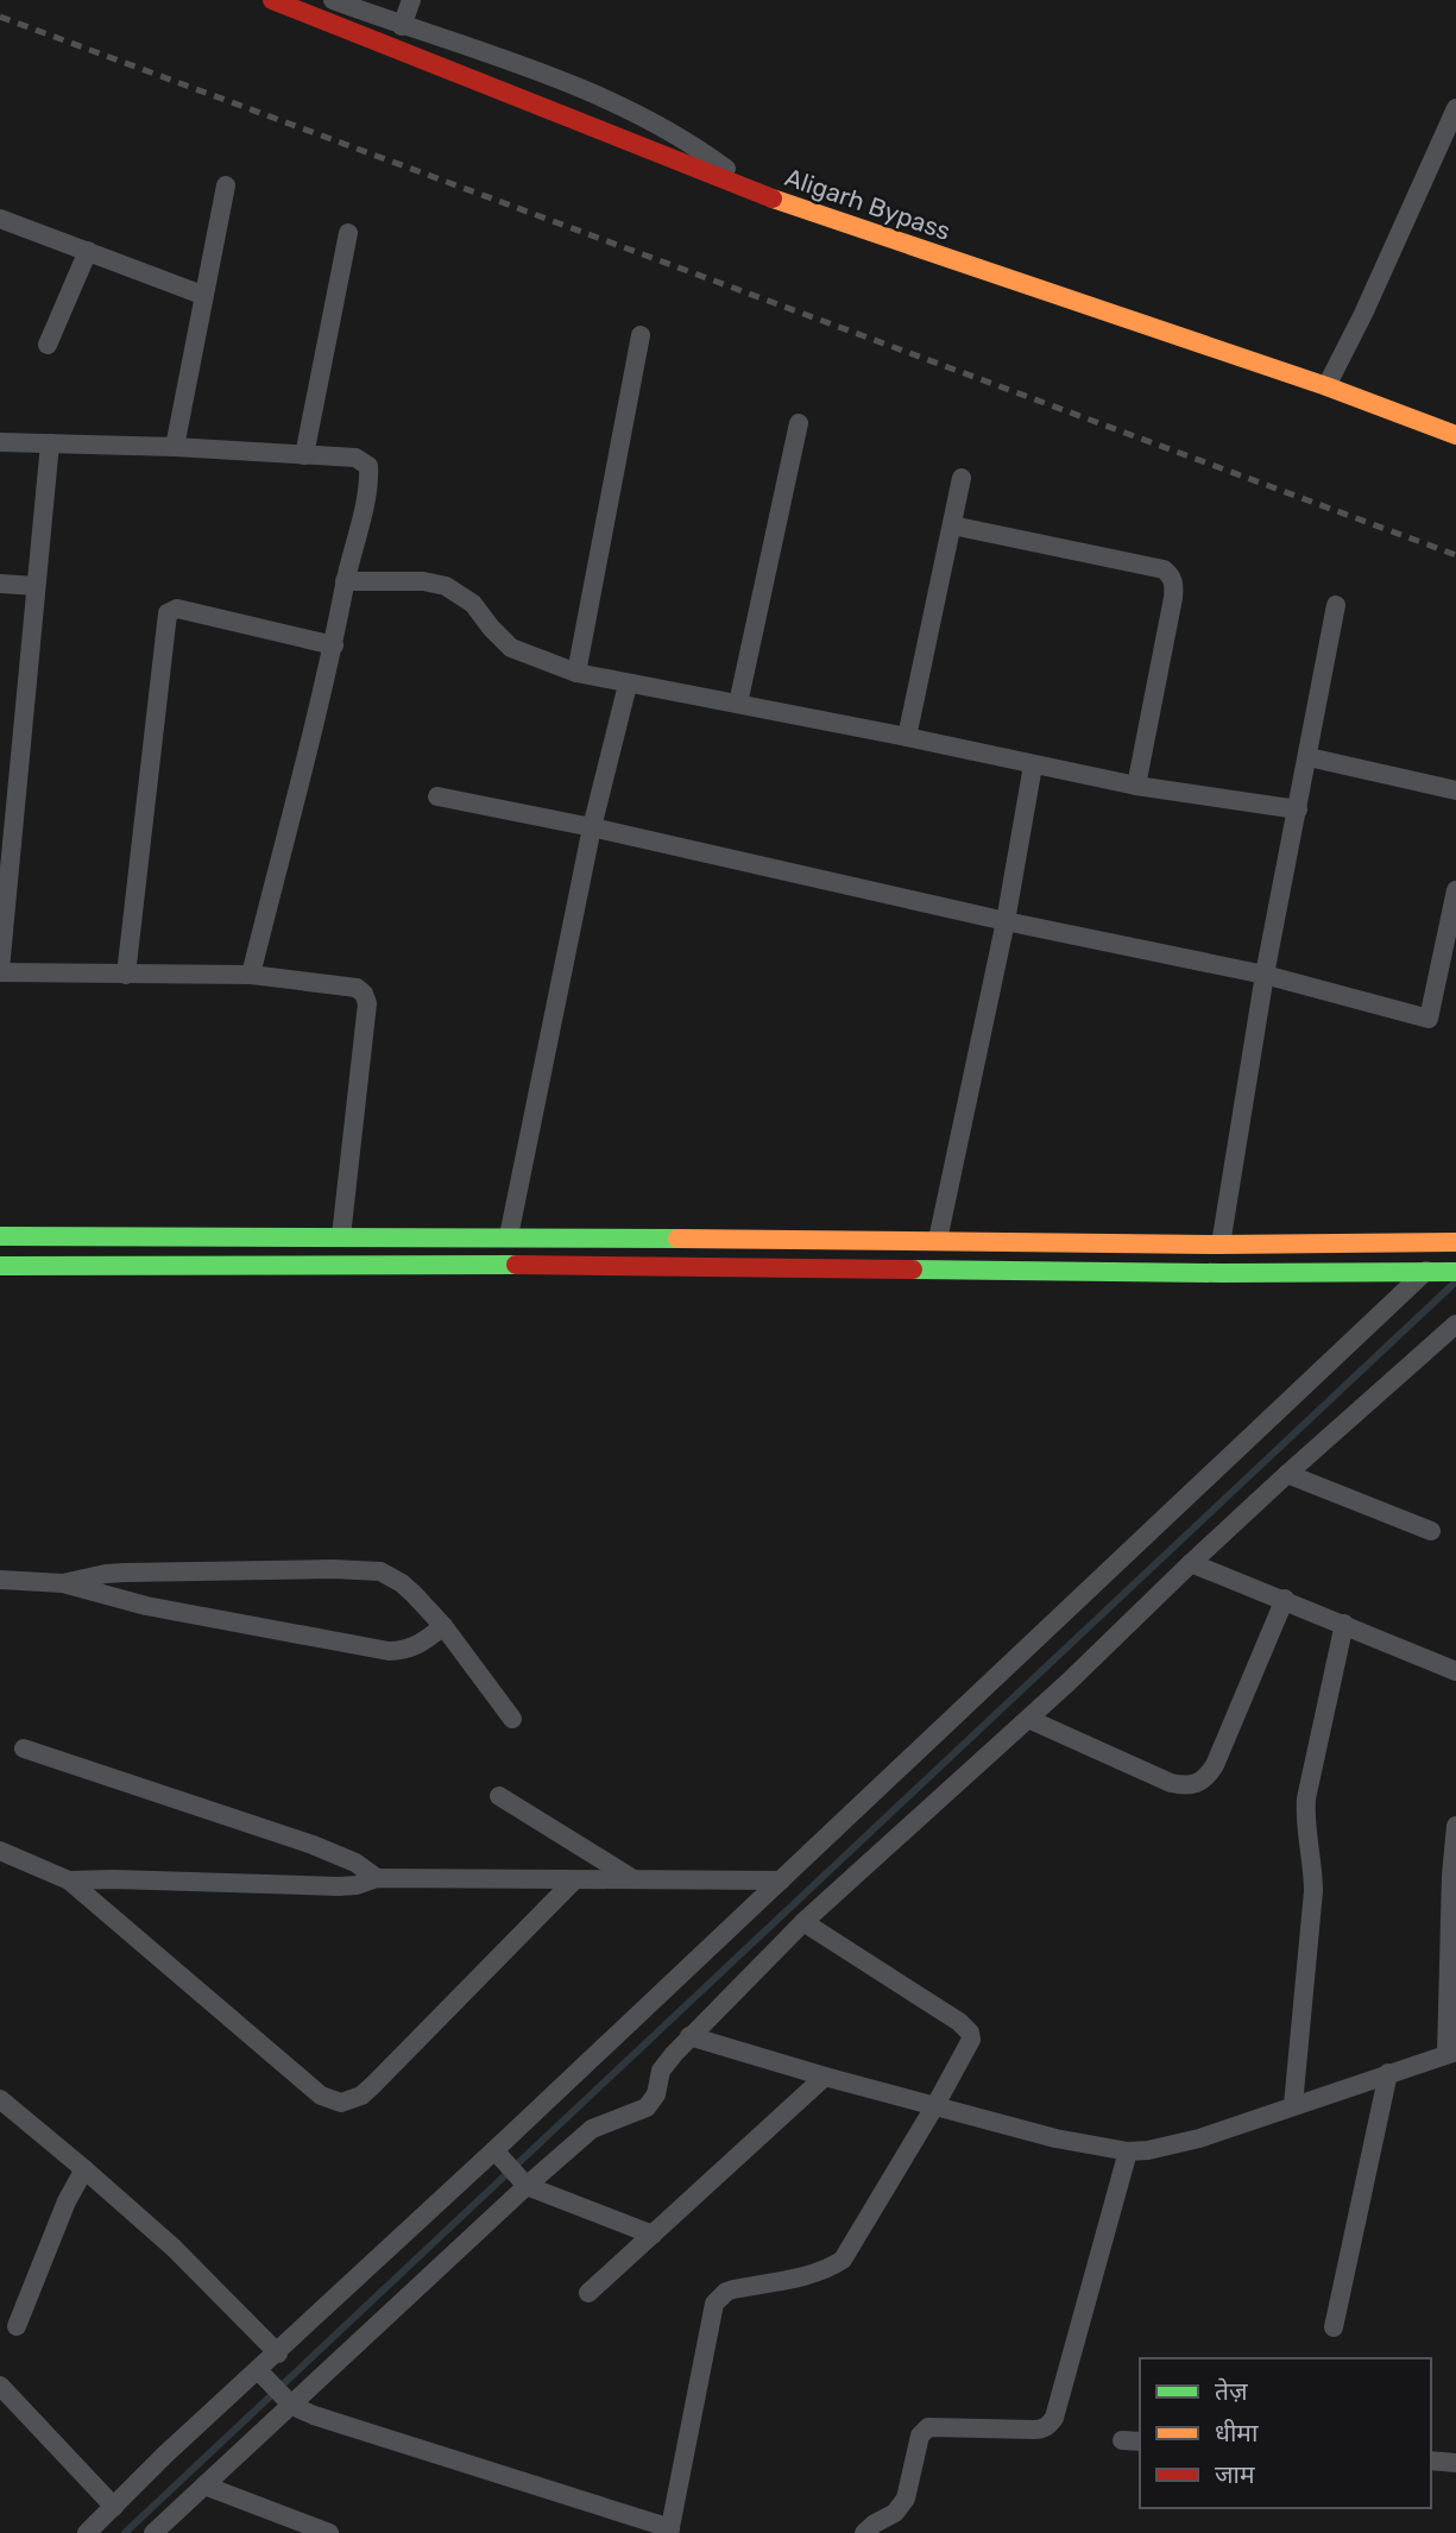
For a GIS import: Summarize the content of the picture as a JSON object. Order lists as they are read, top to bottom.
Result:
{
  "streets": {
    "main road": ["Aligarh Bypass"]
  },
  "legend": ["तेज़", "धीमा", "जाम"]
}
